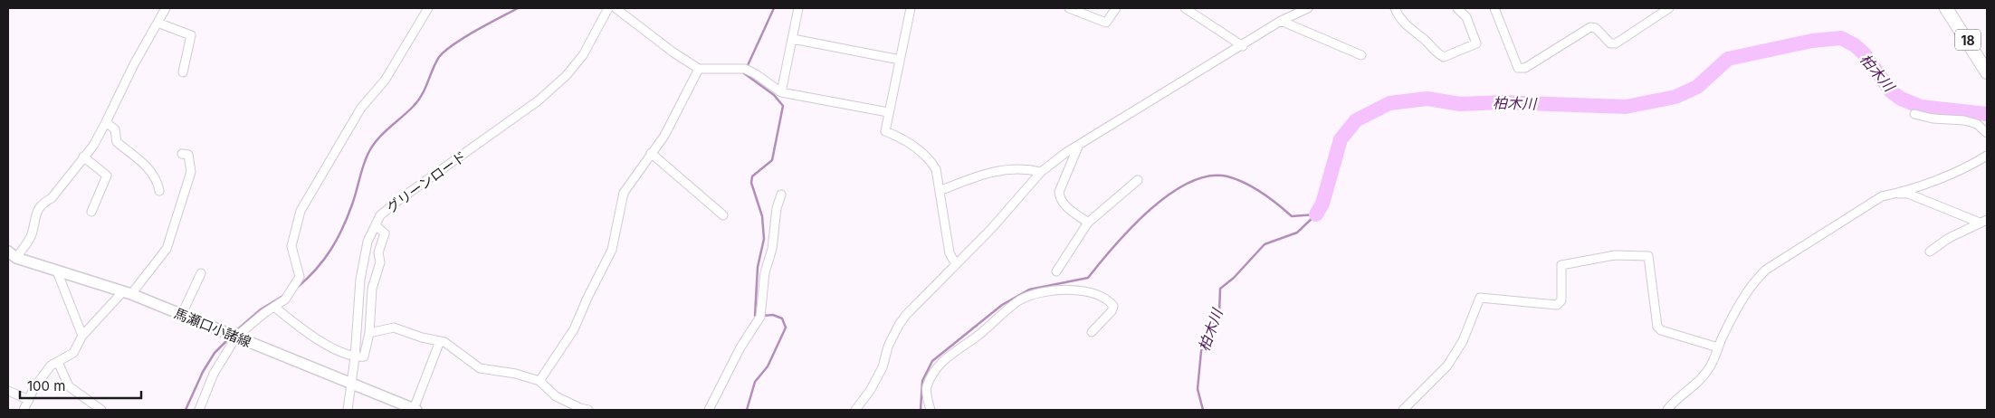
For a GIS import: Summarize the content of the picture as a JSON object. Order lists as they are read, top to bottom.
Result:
{
  "streets": {
    "highway": ["18"],
    "main road": ["馬瀬口小諸線"],
    "street": ["グリーンロード"]
  },
  "crossings": [
    ["グリーンロード", "馬瀬口小諸線"]
  ],
  "water": ["柏木川"],
  "scale_bar": "100 m"
}
